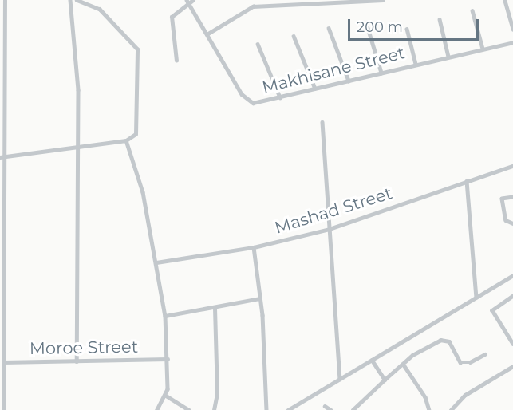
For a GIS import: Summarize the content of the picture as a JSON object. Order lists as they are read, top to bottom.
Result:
{
  "streets": {
    "street": ["Makhisane Street", "Mashad Street", "Moroe Street"]
  },
  "scale_bar": "200 m"
}
